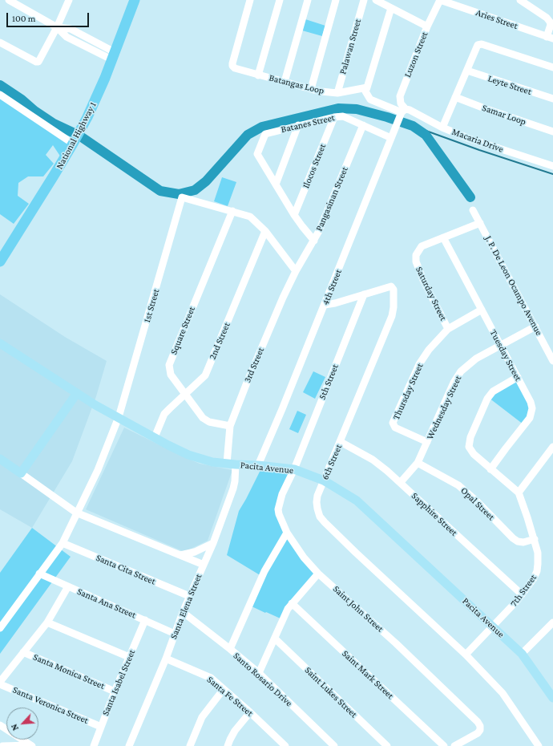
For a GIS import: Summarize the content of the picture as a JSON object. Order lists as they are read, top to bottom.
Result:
{
  "streets": {
    "highway": ["National Highway 1"],
    "main road": ["Pacita Avenue"],
    "street": [
      "Aries Street",
      "Palawan Street",
      "Luzon Street",
      "Batangas Loop",
      "Leyte Street",
      "Samar Loop",
      "Batanes Street",
      "Macaria Drive",
      "Ilocos Street",
      "Pangasinan Street",
      "J. P. De Leon Ocampo Avenue",
      "4th Street",
      "Saturday Street",
      "1st Street",
      "Square Street",
      "2nd Street",
      "Tuesday Street",
      "3rd Street",
      "5th Street",
      "Thursday Street",
      "Wednesday Street",
      "6th Street",
      "Opal Street",
      "Sapphire Street",
      "Santa Cita Street",
      "7th Street",
      "Santa Ana Street",
      "Santa Elena Street",
      "Saint John Street",
      "Santa Monica Street",
      "Saint Mark Street",
      "Santo Rosario Drive",
      "Santa Isabel Street",
      "Saint Lukes Street",
      "Santa Fe Street",
      "Santa Veronica Street"
    ]
  },
  "crossings": [
    ["Aries Street", "Luzon Street"],
    ["Palawan Street", "Batangas Loop"],
    ["Luzon Street", "Macaria Drive"],
    ["Luzon Street", "4th Street"],
    ["Batangas Loop", "Macaria Drive"],
    ["Batanes Street", "Ilocos Street"],
    ["Batanes Street", "Pangasinan Street"],
    ["Batanes Street", "4th Street"],
    ["Macaria Drive", "4th Street"],
    ["Pangasinan Street", "1st Street"],
    ["Pangasinan Street", "3rd Street"],
    ["J. P. De Leon Ocampo Avenue", "Saturday Street"],
    ["J. P. De Leon Ocampo Avenue", "Wednesday Street"],
    ["4th Street", "6th Street"],
    ["4th Street", "Pacita Avenue"],
    ["Saturday Street", "Tuesday Street"],
    ["Saturday Street", "Thursday Street"],
    ["1st Street", "Square Street"],
    ["1st Street", "2nd Street"],
    ["1st Street", "3rd Street"],
    ["1st Street", "Pacita Avenue"],
    ["1st Street", "Santa Cita Street"],
    ["1st Street", "Santa Ana Street"],
    ["Square Street", "2nd Street"],
    ["Square Street", "3rd Street"],
    ["2nd Street", "Pacita Avenue"],
    ["Tuesday Street", "Thursday Street"],
    ["Tuesday Street", "Wednesday Street"],
    ["3rd Street", "Pacita Avenue"],
    ["5th Street", "6th Street"],
    ["5th Street", "Pacita Avenue"],
    ["5th Street", "Saint John Street"],
    ["Thursday Street", "Wednesday Street"],
    ["Wednesday Street", "Opal Street"],
    ["Wednesday Street", "Sapphire Street"],
    ["6th Street", "Pacita Avenue"],
    ["6th Street", "Sapphire Street"],
    ["6th Street", "7th Street"],
    ["Pacita Avenue", "7th Street"],
    ["Pacita Avenue", "Santa Elena Street"],
    ["Pacita Avenue", "Saint John Street"],
    ["Opal Street", "7th Street"],
    ["Sapphire Street", "7th Street"],
    ["Santa Cita Street", "Santa Elena Street"],
    ["Santa Ana Street", "Santa Elena Street"],
    ["Santa Ana Street", "Santa Isabel Street"],
    ["Santa Elena Street", "Santa Fe Street"],
    ["Saint John Street", "Santo Rosario Drive"],
    ["Santa Monica Street", "Santa Isabel Street"],
    ["Santa Isabel Street", "Santa Veronica Street"]
  ],
  "scale_bar": "100 m",
  "north": "bottom left"
}
